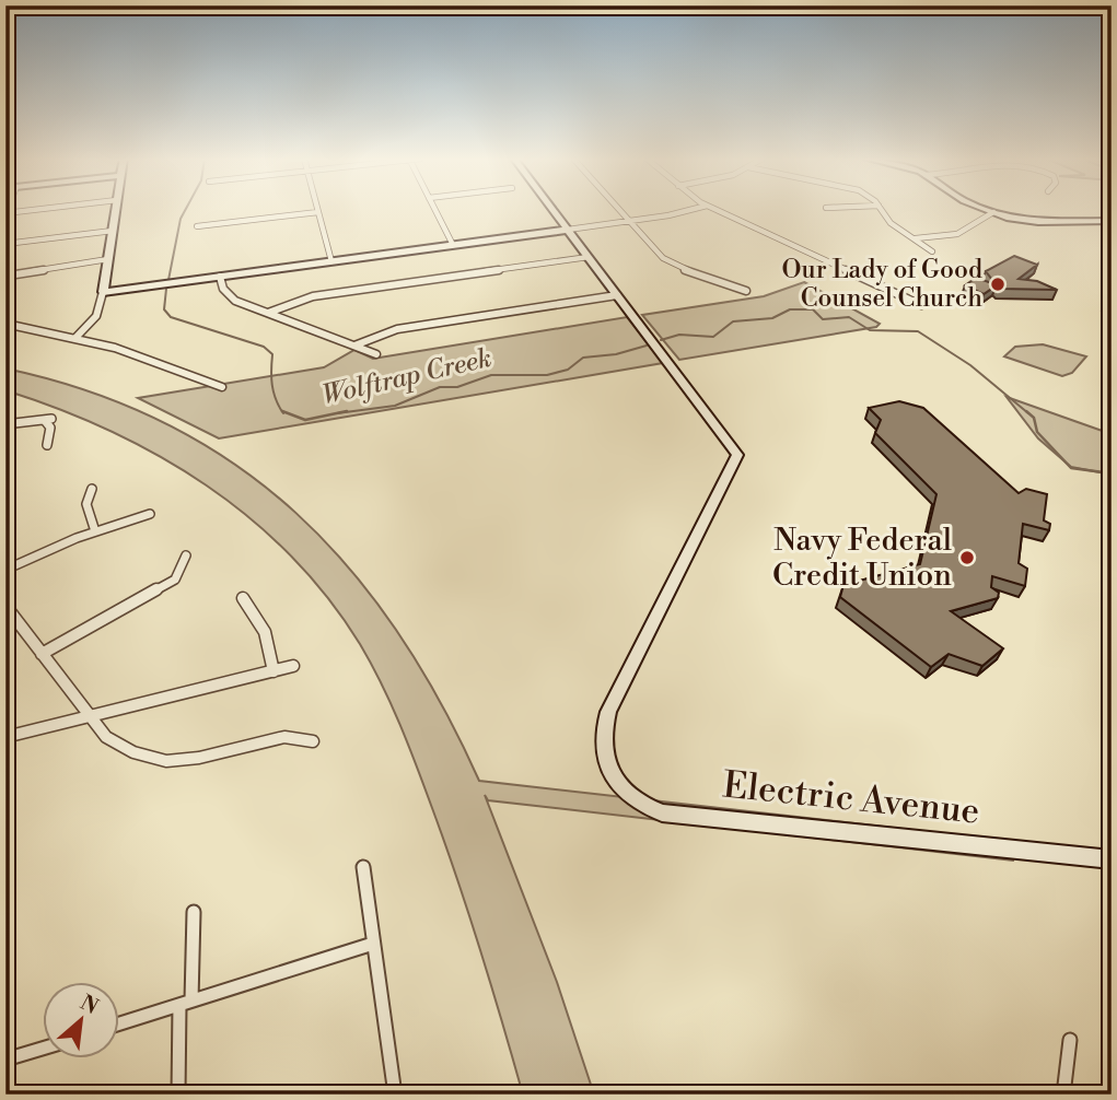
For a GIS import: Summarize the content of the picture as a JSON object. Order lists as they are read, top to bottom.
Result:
{
  "streets": {
    "street": ["Electric Avenue"]
  },
  "water": ["Wolftrap Creek"],
  "places": ["Our Lady of Good Counsel Church", "Navy Federal Credit Union"],
  "north": "top right"
}
